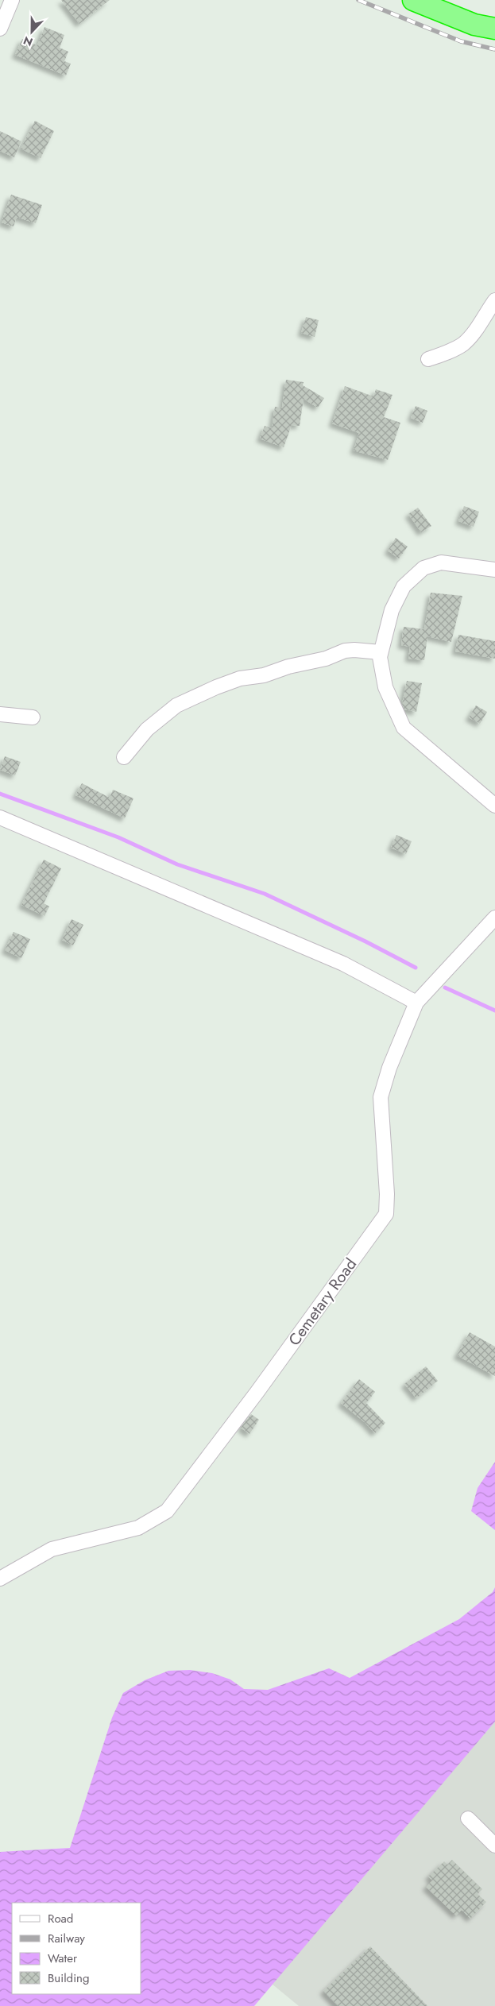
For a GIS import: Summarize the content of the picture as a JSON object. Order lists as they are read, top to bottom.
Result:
{
  "streets": {
    "street": ["Cemetary Road"]
  },
  "legend": [
    "Road",
    "Railway",
    "Water",
    "Building"
  ],
  "north": "bottom"
}
